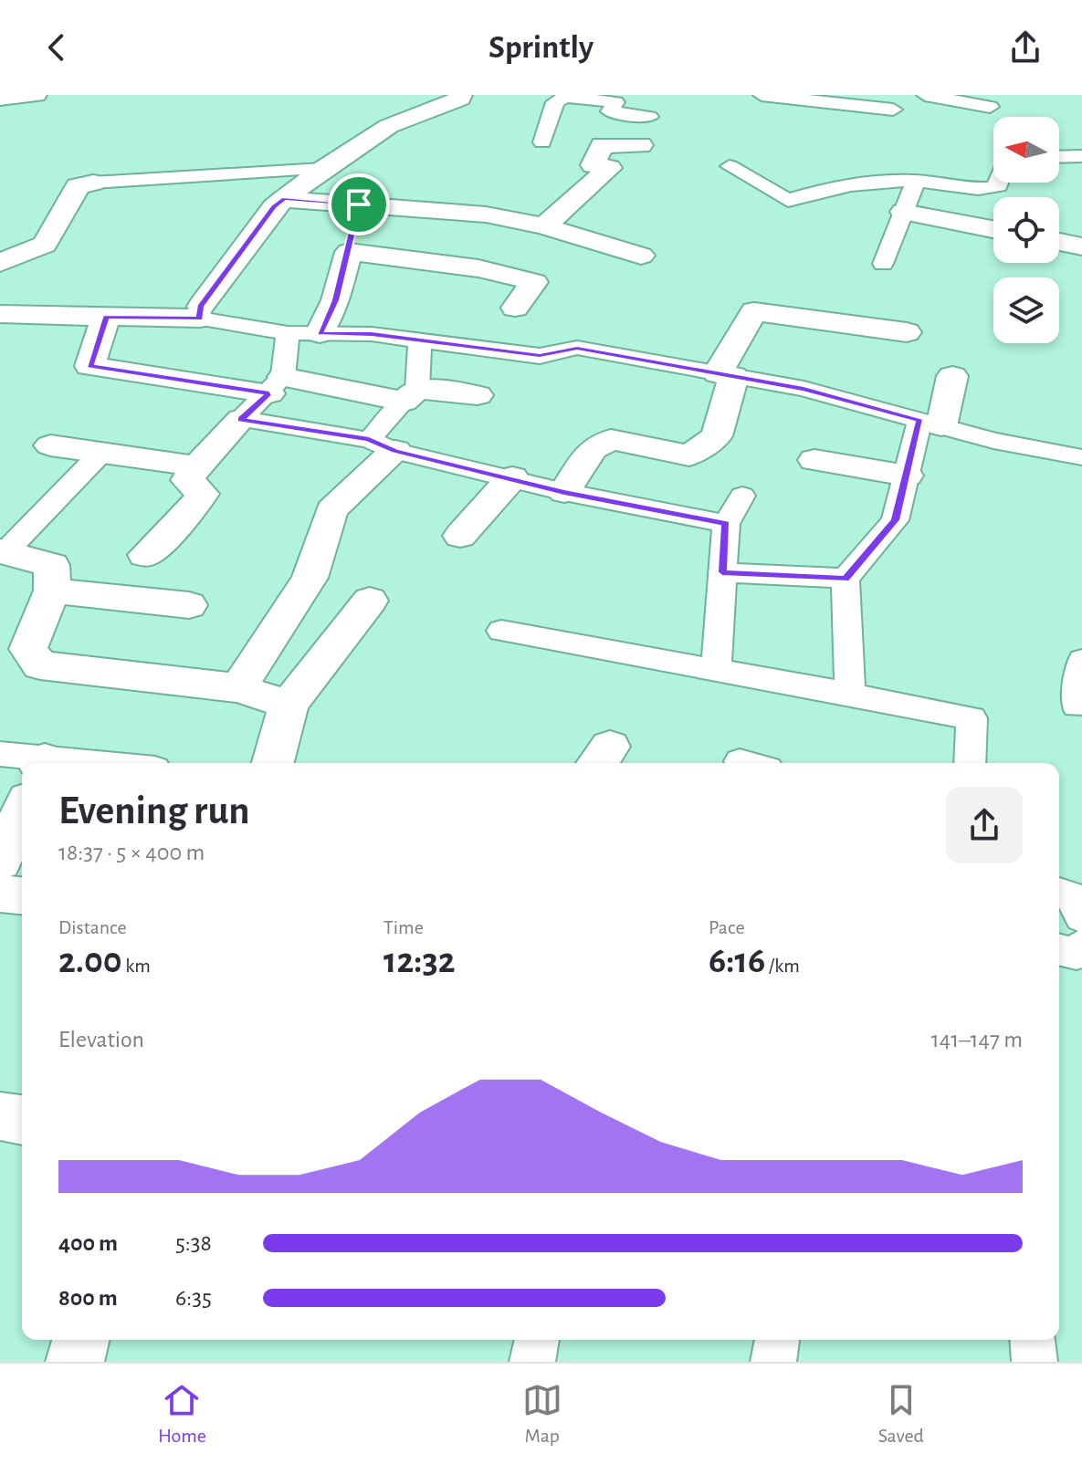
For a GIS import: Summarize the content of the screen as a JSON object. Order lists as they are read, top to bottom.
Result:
{
  "north": "left",
  "page": {
    "header": "Sprintly",
    "heading": ["Evening run", "18:37 · 5 × 400 m"],
    "stats": [
      ["Distance", "2.00 km"],
      ["Time", "12:32"],
      ["Pace", "6:16 /km"]
    ],
    "chart": ["Elevation", "141–147 m"],
    "list": [
      {
        "name": "400 m",
        "note": "5:38"
      },
      {
        "name": "800 m",
        "note": "6:35"
      }
    ],
    "tabs": ["Home", "Map", "Saved"]
  }
}
